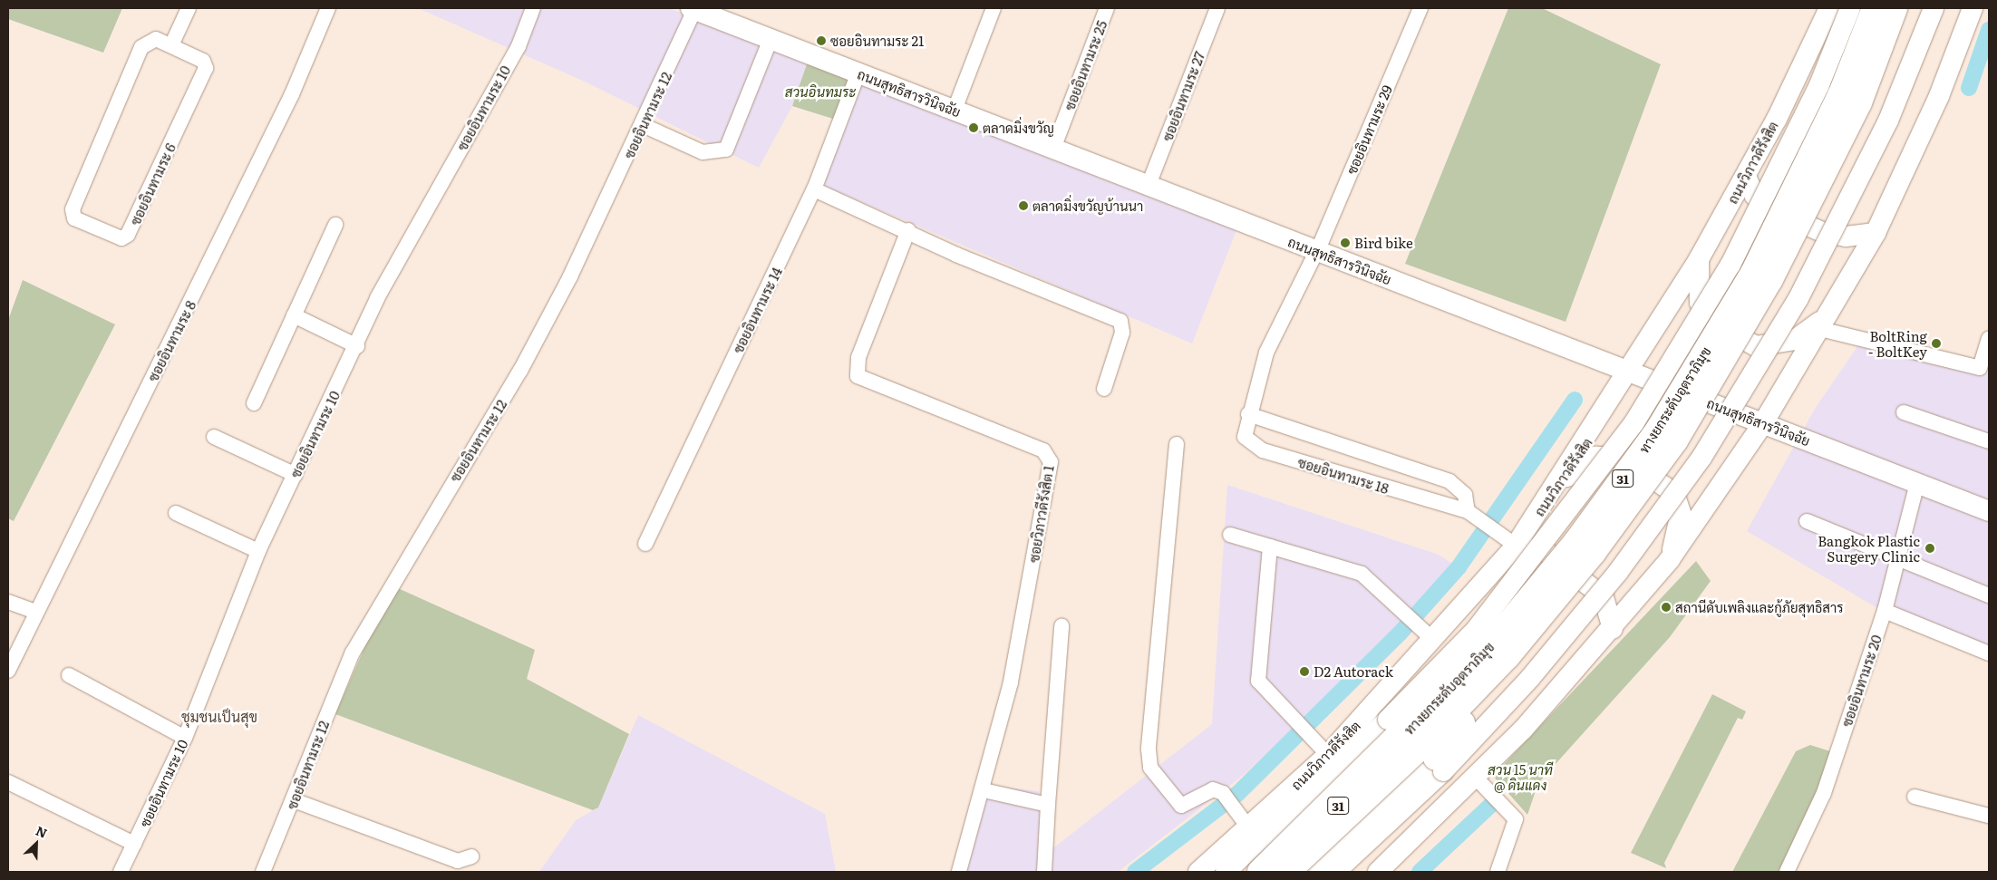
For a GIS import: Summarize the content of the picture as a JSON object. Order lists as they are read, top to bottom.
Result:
{
  "streets": {
    "highway": ["ทางยกระดับอุตราภิมุข", "31"],
    "main road": ["ถนนสุทธิสารวินิจฉัย", "ถนนวิภาวดีรังสิต"],
    "street": [
      "ซอยอินทามระ 25",
      "ซอยอินทามระ 27",
      "ซอยอินทามระ 10",
      "ซอยอินทามระ 12",
      "ซอยอินทามระ 29",
      "ซอยอินทามระ 6",
      "ซอยอินทามระ 14",
      "ซอยอินทามระ 8",
      "ซอยอินทามระ 18",
      "ซอยวิภาวดีรังสิต 1",
      "ซอยอินทามระ 20"
    ]
  },
  "crossings": [
    ["ซอยอินทามระ 25", "ถนนสุทธิสารวินิจฉัย"],
    ["ถนนสุทธิสารวินิจฉัย", "ซอยอินทามระ 27"],
    ["ถนนสุทธิสารวินิจฉัย", "ซอยอินทามระ 12"],
    ["ถนนสุทธิสารวินิจฉัย", "ซอยอินทามระ 29"],
    ["ถนนสุทธิสารวินิจฉัย", "ถนนวิภาวดีรังสิต"],
    ["ถนนสุทธิสารวินิจฉัย", "ซอยอินทามระ 14"],
    ["ถนนสุทธิสารวินิจฉัย", "ซอยอินทามระ 18"],
    ["ถนนสุทธิสารวินิจฉัย", "ซอยอินทามระ 20"],
    ["ซอยอินทามระ 29", "ซอยอินทามระ 18"],
    ["ถนนวิภาวดีรังสิต", "ซอยอินทามระ 18"]
  ],
  "districts": ["ชุมชนเป็นสุข"],
  "parks": ["สวนอินทมระ", "สวน 15 นาที @ ดินแดง"],
  "places": [
    "ซอยอินทามระ 21",
    "ตลาดมิ่งขวัญ",
    "ตลาดมิ่งขวัญบ้านนา",
    "Bird bike",
    "BoltRing - BoltKey",
    "Bangkok Plastic Surgery Clinic",
    "สถานีดับเพลิงและกู้ภัยสุทธิสาร",
    "D2 Autorack"
  ],
  "north": "top right"
}
